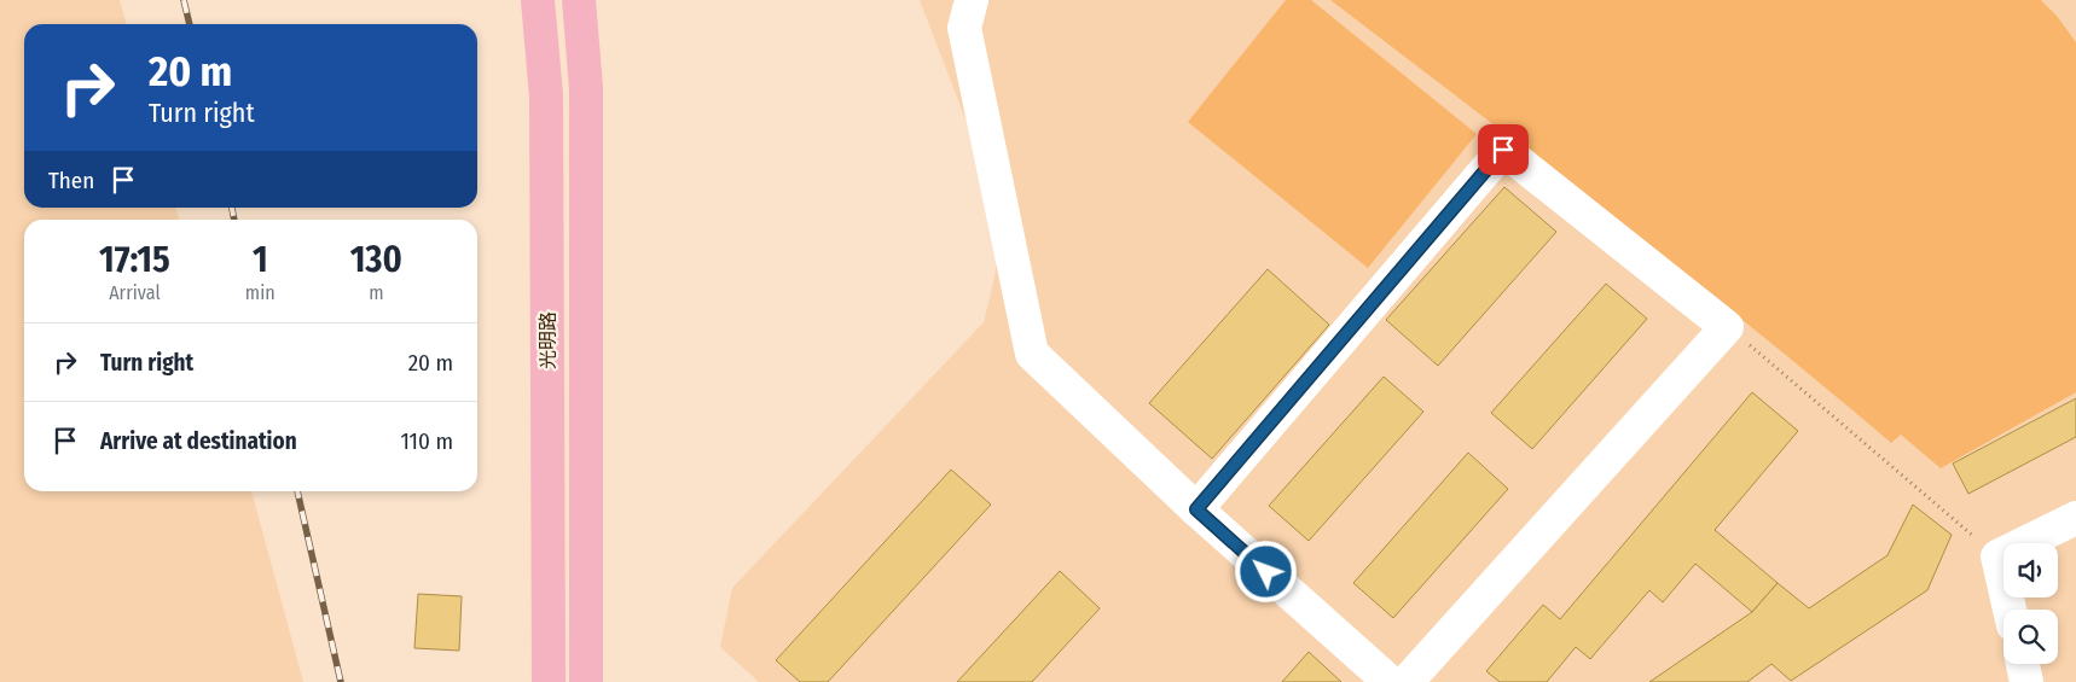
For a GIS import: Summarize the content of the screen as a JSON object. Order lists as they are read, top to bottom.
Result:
{
  "streets": {
    "main road": ["光明路"]
  },
  "page": {
    "turn": ["20 m", "Turn right"],
    "then": "Then",
    "eta": [
      "17:15",
      "Arrival",
      "1",
      "min",
      "130",
      "m"
    ],
    "list": [
      {
        "name": "Turn right",
        "value": "20 m"
      },
      {
        "name": "Arrive at destination",
        "value": "110 m"
      }
    ]
  }
}
